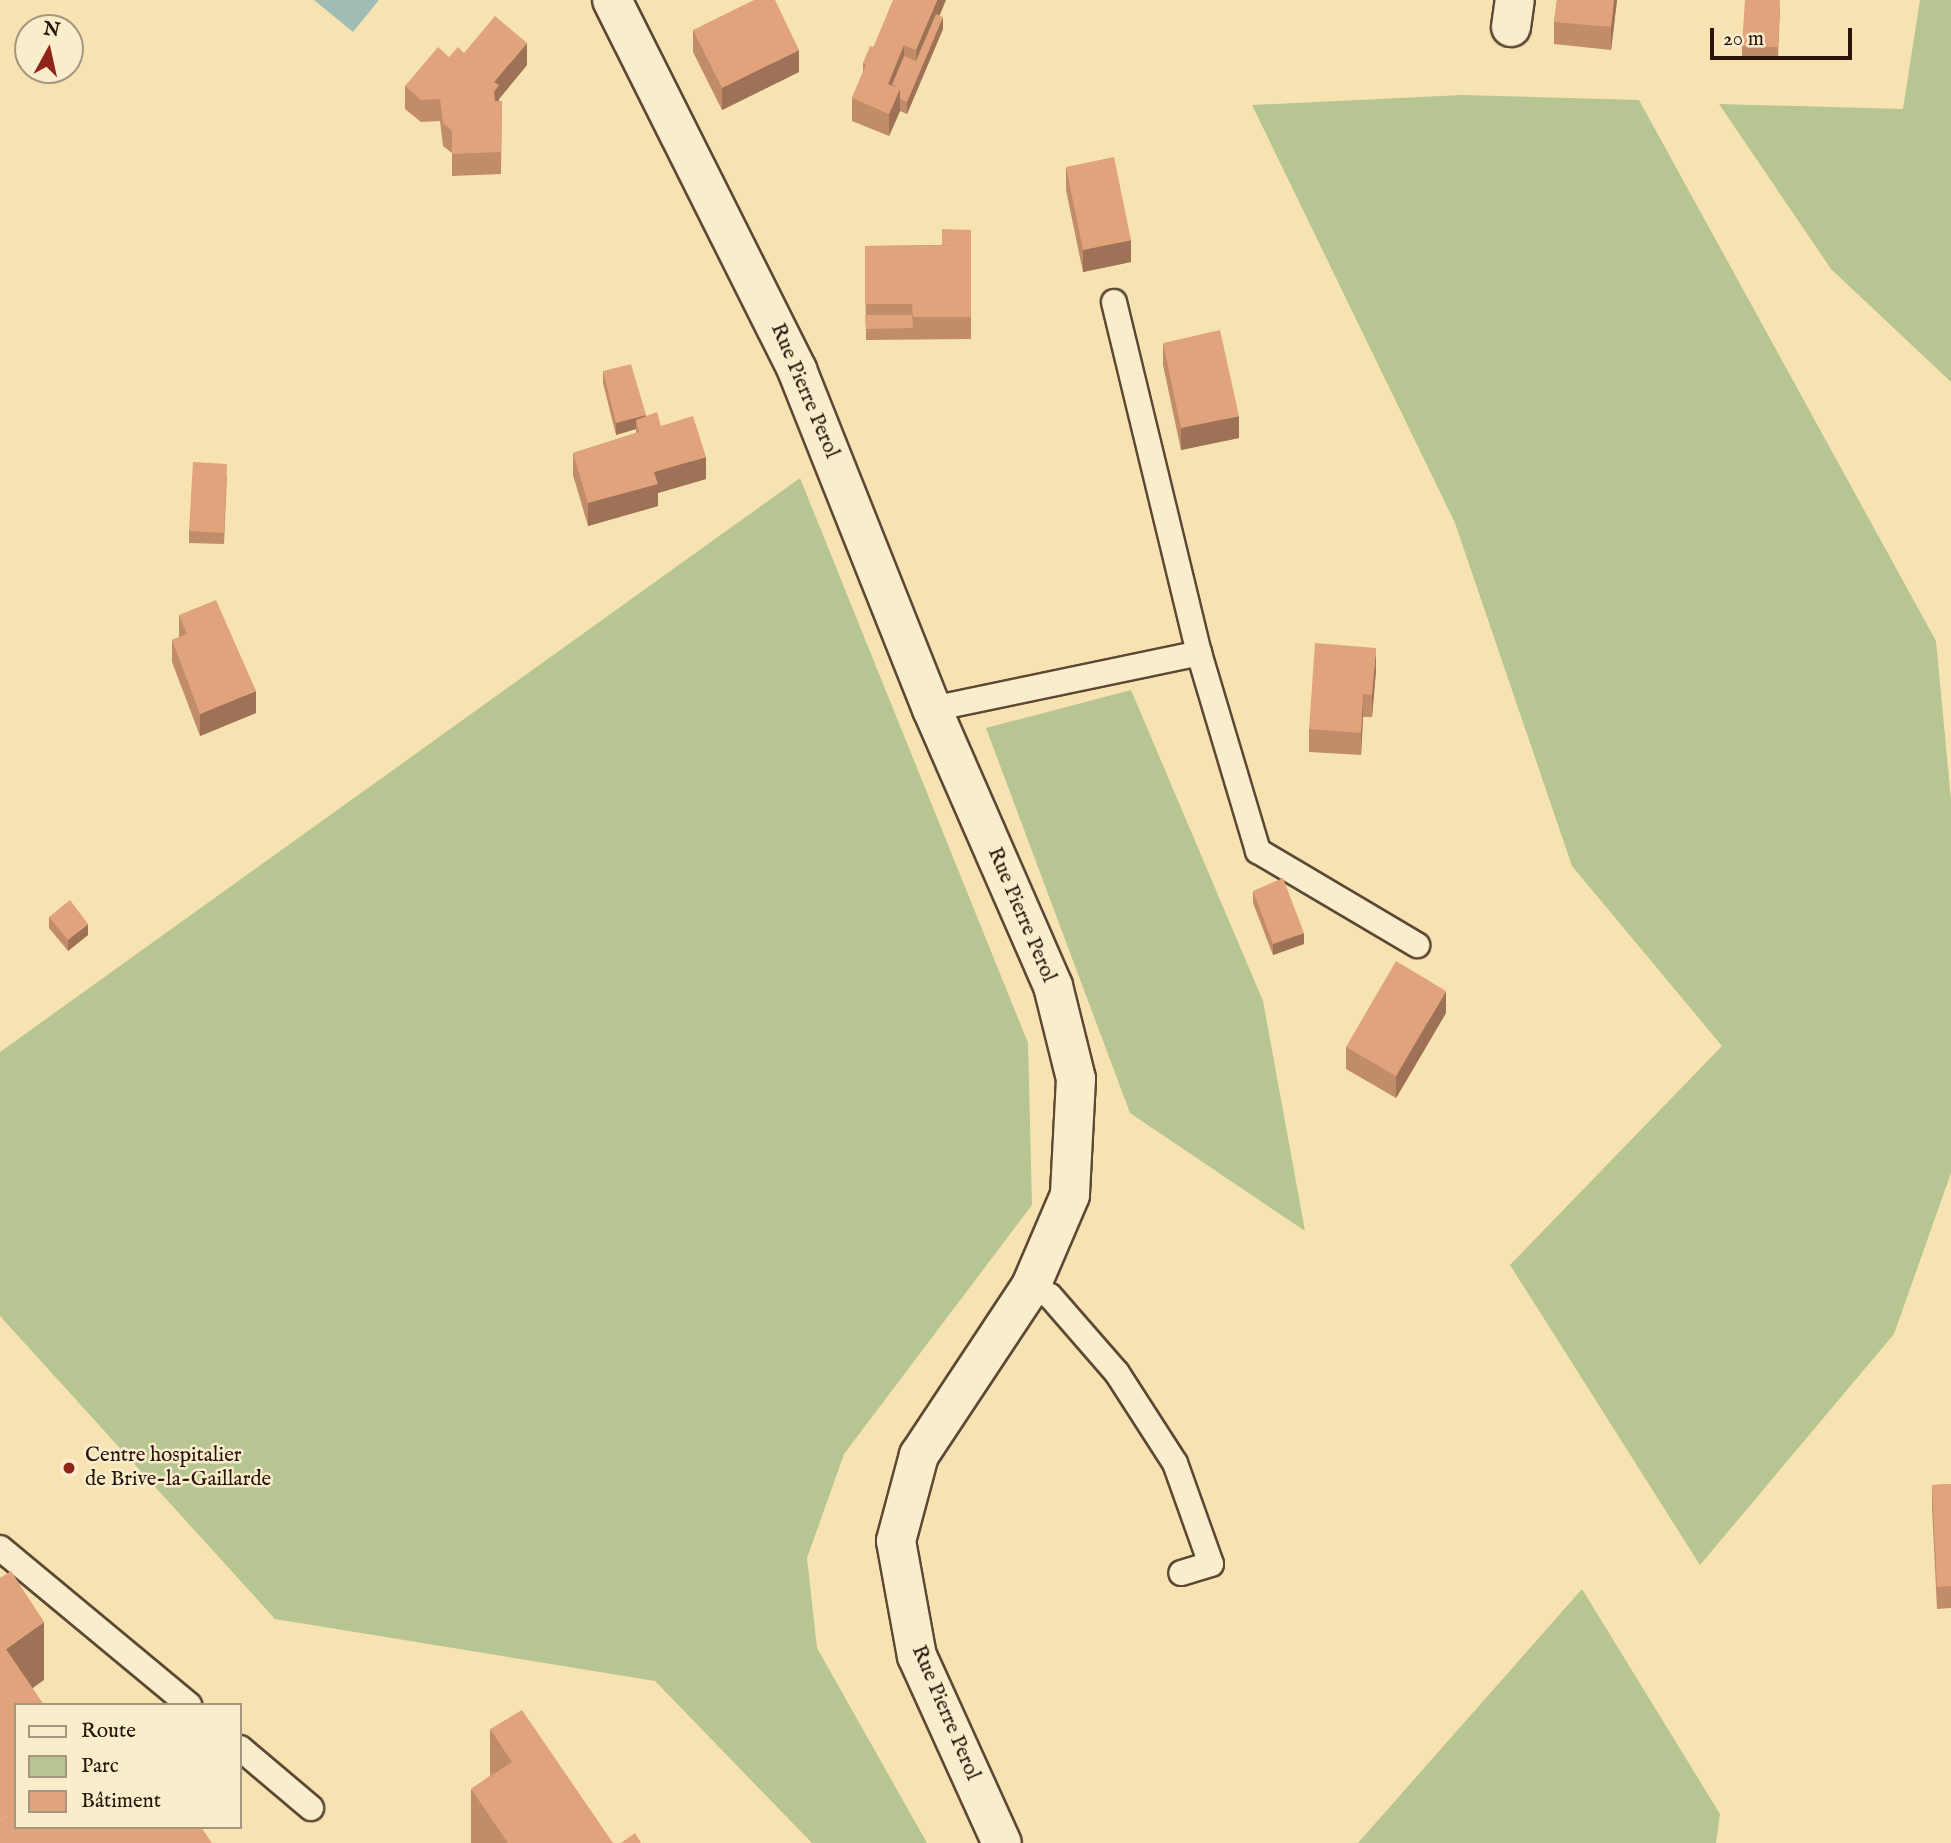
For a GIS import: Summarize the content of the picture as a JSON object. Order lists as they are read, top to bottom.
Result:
{
  "streets": {
    "street": ["Rue Pierre Perol"]
  },
  "places": ["Centre hospitalier de Brive-la-Gaillarde"],
  "legend": ["Route", "Parc", "Bâtiment"],
  "scale_bar": "20 m",
  "north": "top"
}
